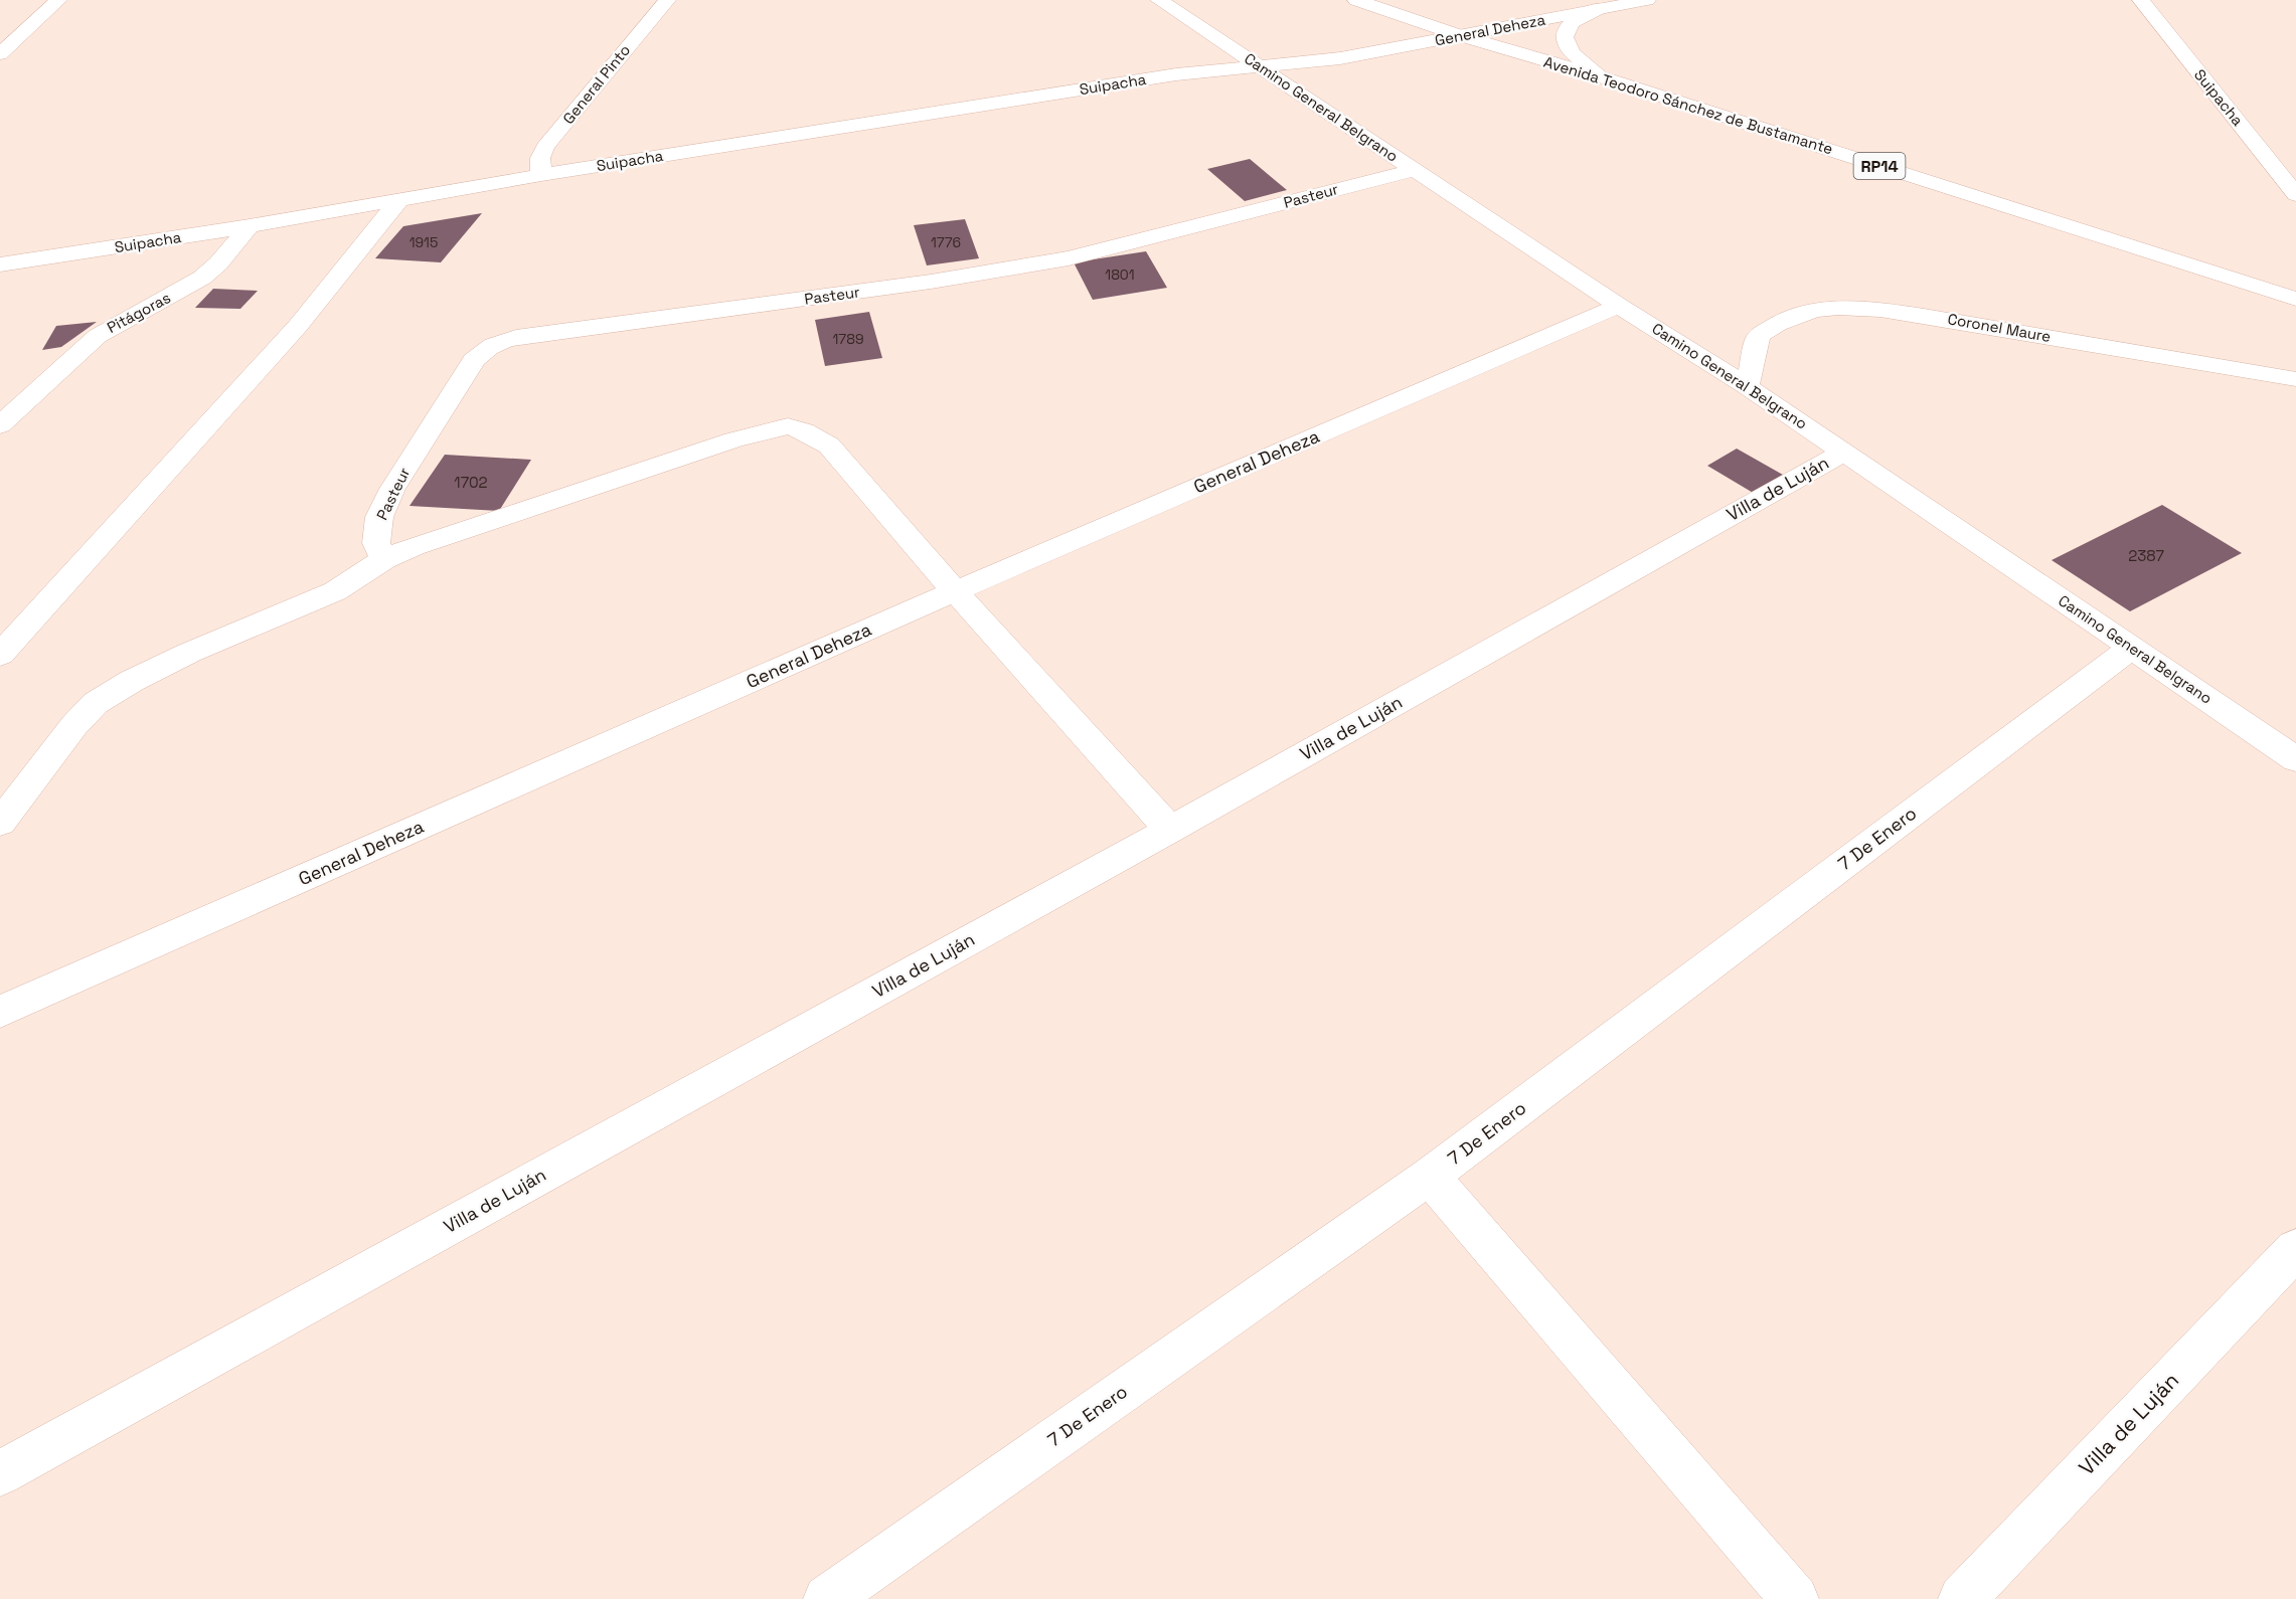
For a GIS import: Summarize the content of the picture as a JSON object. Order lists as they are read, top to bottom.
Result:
{
  "streets": {
    "street": [
      "General Deheza",
      "General Pinto",
      "Suipacha",
      "Avenida Teodoro Sánchez de Bustamante",
      "Camino General Belgrano",
      "RP14",
      "Pasteur",
      "Pitágoras",
      "Coronel Maure",
      "Villa de Luján",
      "7 De Enero"
    ]
  },
  "crossings": [
    ["General Deheza", "Suipacha"],
    ["General Deheza", "Avenida Teodoro Sánchez de Bustamante"],
    ["General Deheza", "Camino General Belgrano"],
    ["General Pinto", "Suipacha"],
    ["Suipacha", "Camino General Belgrano"],
    ["Suipacha", "Pitágoras"],
    ["Camino General Belgrano", "Pasteur"],
    ["Camino General Belgrano", "Coronel Maure"],
    ["Camino General Belgrano", "Villa de Luján"],
    ["Camino General Belgrano", "7 De Enero"]
  ],
  "house_numbers": [
    "1915",
    "1776",
    "1801",
    "1789",
    "1702",
    "2387"
  ]
}
